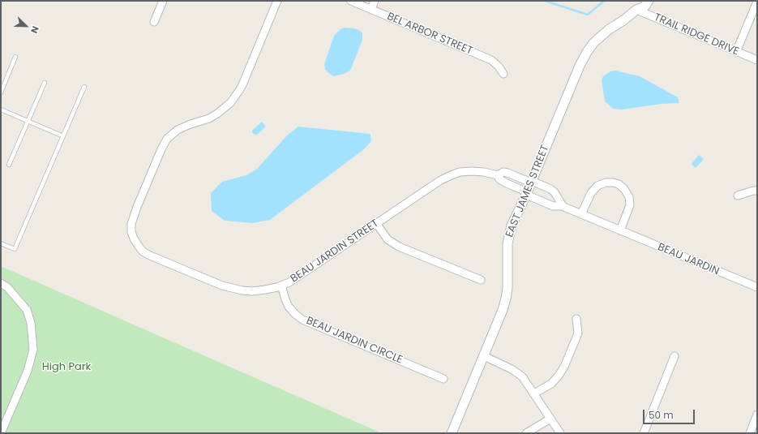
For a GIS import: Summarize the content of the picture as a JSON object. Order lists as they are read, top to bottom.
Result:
{
  "streets": {
    "street": [
      "BEL ARBOR STREET",
      "TRAIL RIDGE DRIVE",
      "EAST JAMES STREET",
      "BEAU JARDIN STREET",
      "BEAU JARDIN",
      "BEAU JARDIN CIRCLE"
    ]
  },
  "crossings": [
    ["TRAIL RIDGE DRIVE", "EAST JAMES STREET"],
    ["EAST JAMES STREET", "BEAU JARDIN"],
    ["BEAU JARDIN STREET", "BEAU JARDIN"],
    ["BEAU JARDIN STREET", "BEAU JARDIN CIRCLE"]
  ],
  "parks": ["High Park"],
  "scale_bar": "50 m",
  "north": "bottom right"
}
